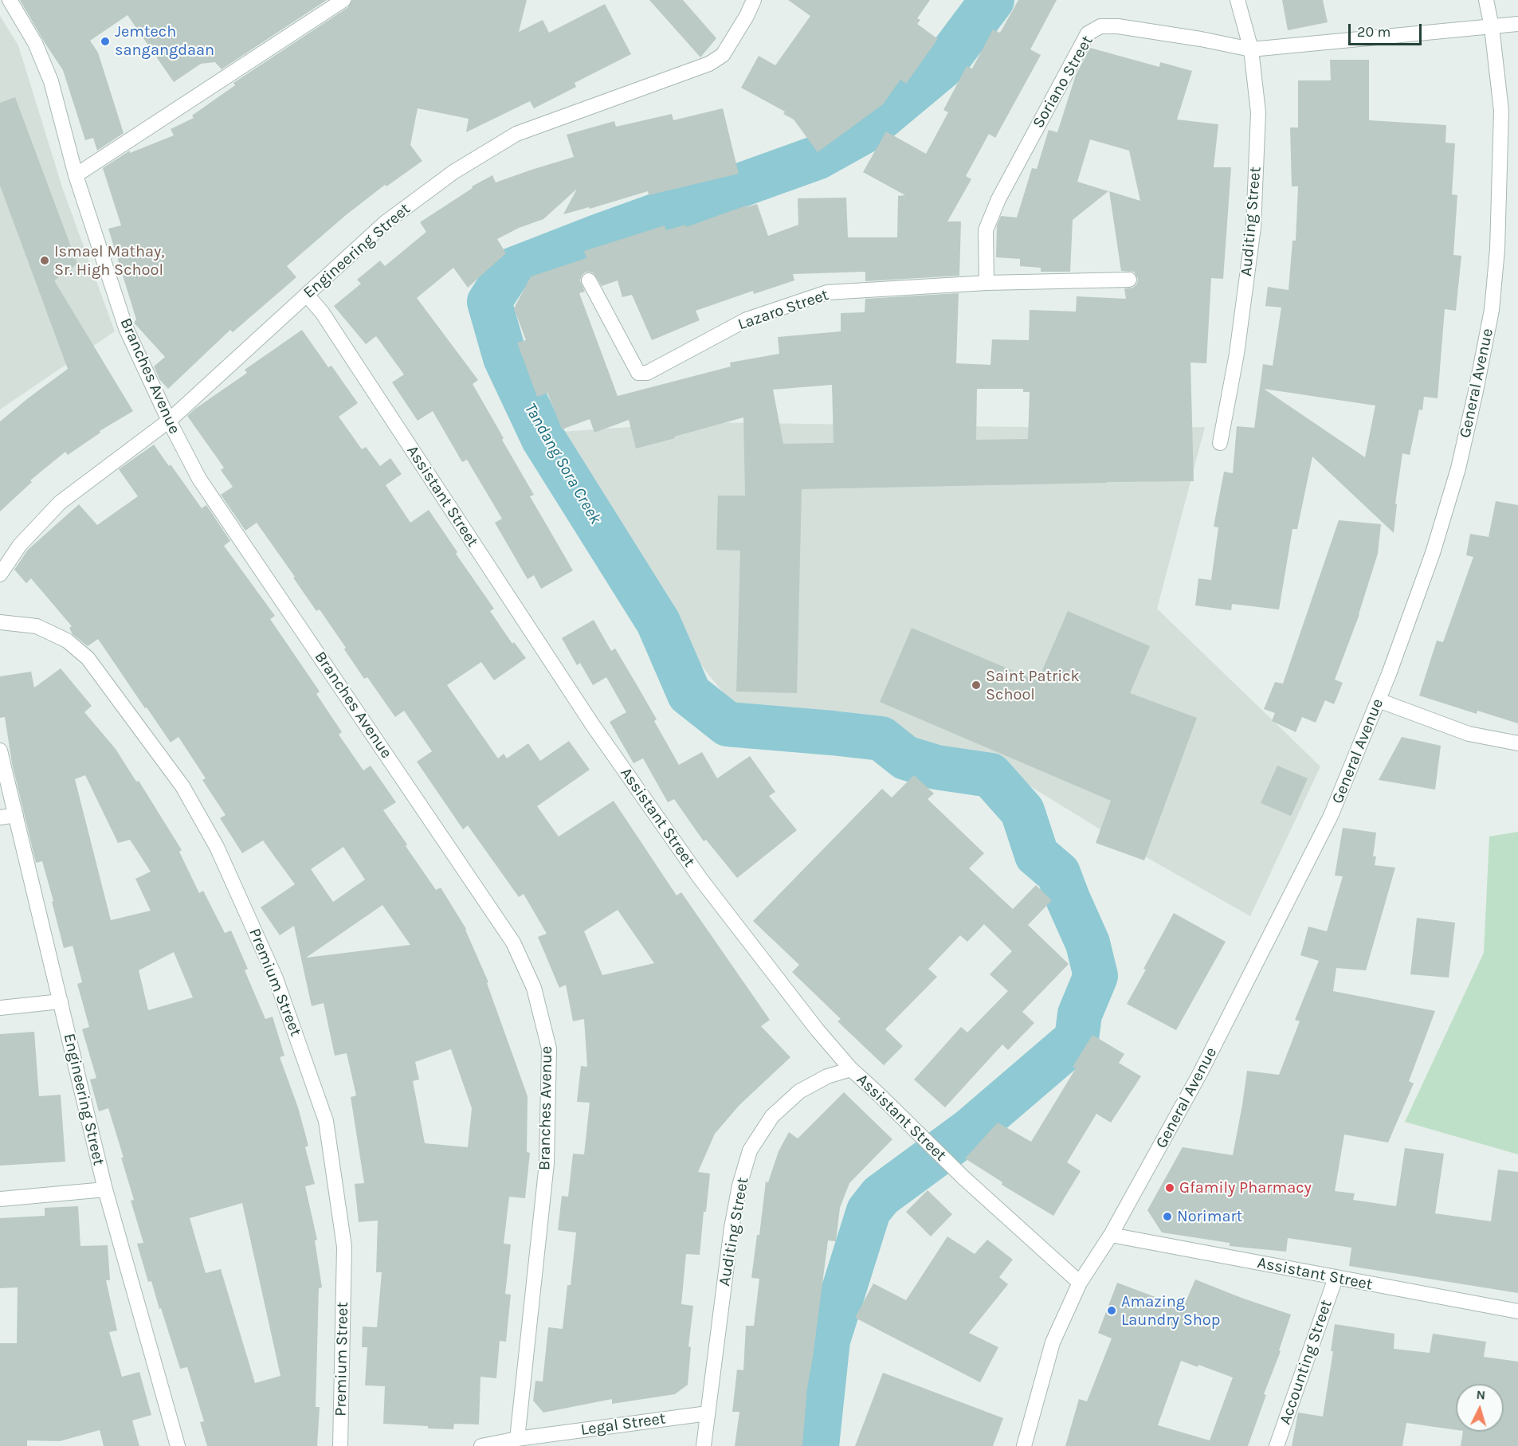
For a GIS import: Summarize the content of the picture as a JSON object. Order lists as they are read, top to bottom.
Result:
{
  "streets": {
    "street": [
      "Soriano Street",
      "Auditing Street",
      "Engineering Street",
      "Lazaro Street",
      "Branches Avenue",
      "General Avenue",
      "Assistant Street",
      "Premium Street",
      "Accounting Street",
      "Legal Street"
    ]
  },
  "crossings": [
    ["Soriano Street", "Auditing Street"],
    ["Soriano Street", "Lazaro Street"],
    ["Soriano Street", "General Avenue"],
    ["Auditing Street", "Assistant Street"],
    ["Auditing Street", "Legal Street"],
    ["Engineering Street", "Branches Avenue"],
    ["Engineering Street", "Assistant Street"],
    ["Branches Avenue", "Legal Street"],
    ["General Avenue", "Assistant Street"],
    ["Assistant Street", "Accounting Street"]
  ],
  "water": ["Tandang Sora Creek"],
  "places": [
    "Jemtech sangangdaan",
    "Ismael Mathay, Sr. High School",
    "Saint Patrick School",
    "Gfamily Pharmacy",
    "Norimart",
    "Amazing Laundry Shop"
  ],
  "scale_bar": "20 m",
  "north": "top"
}
